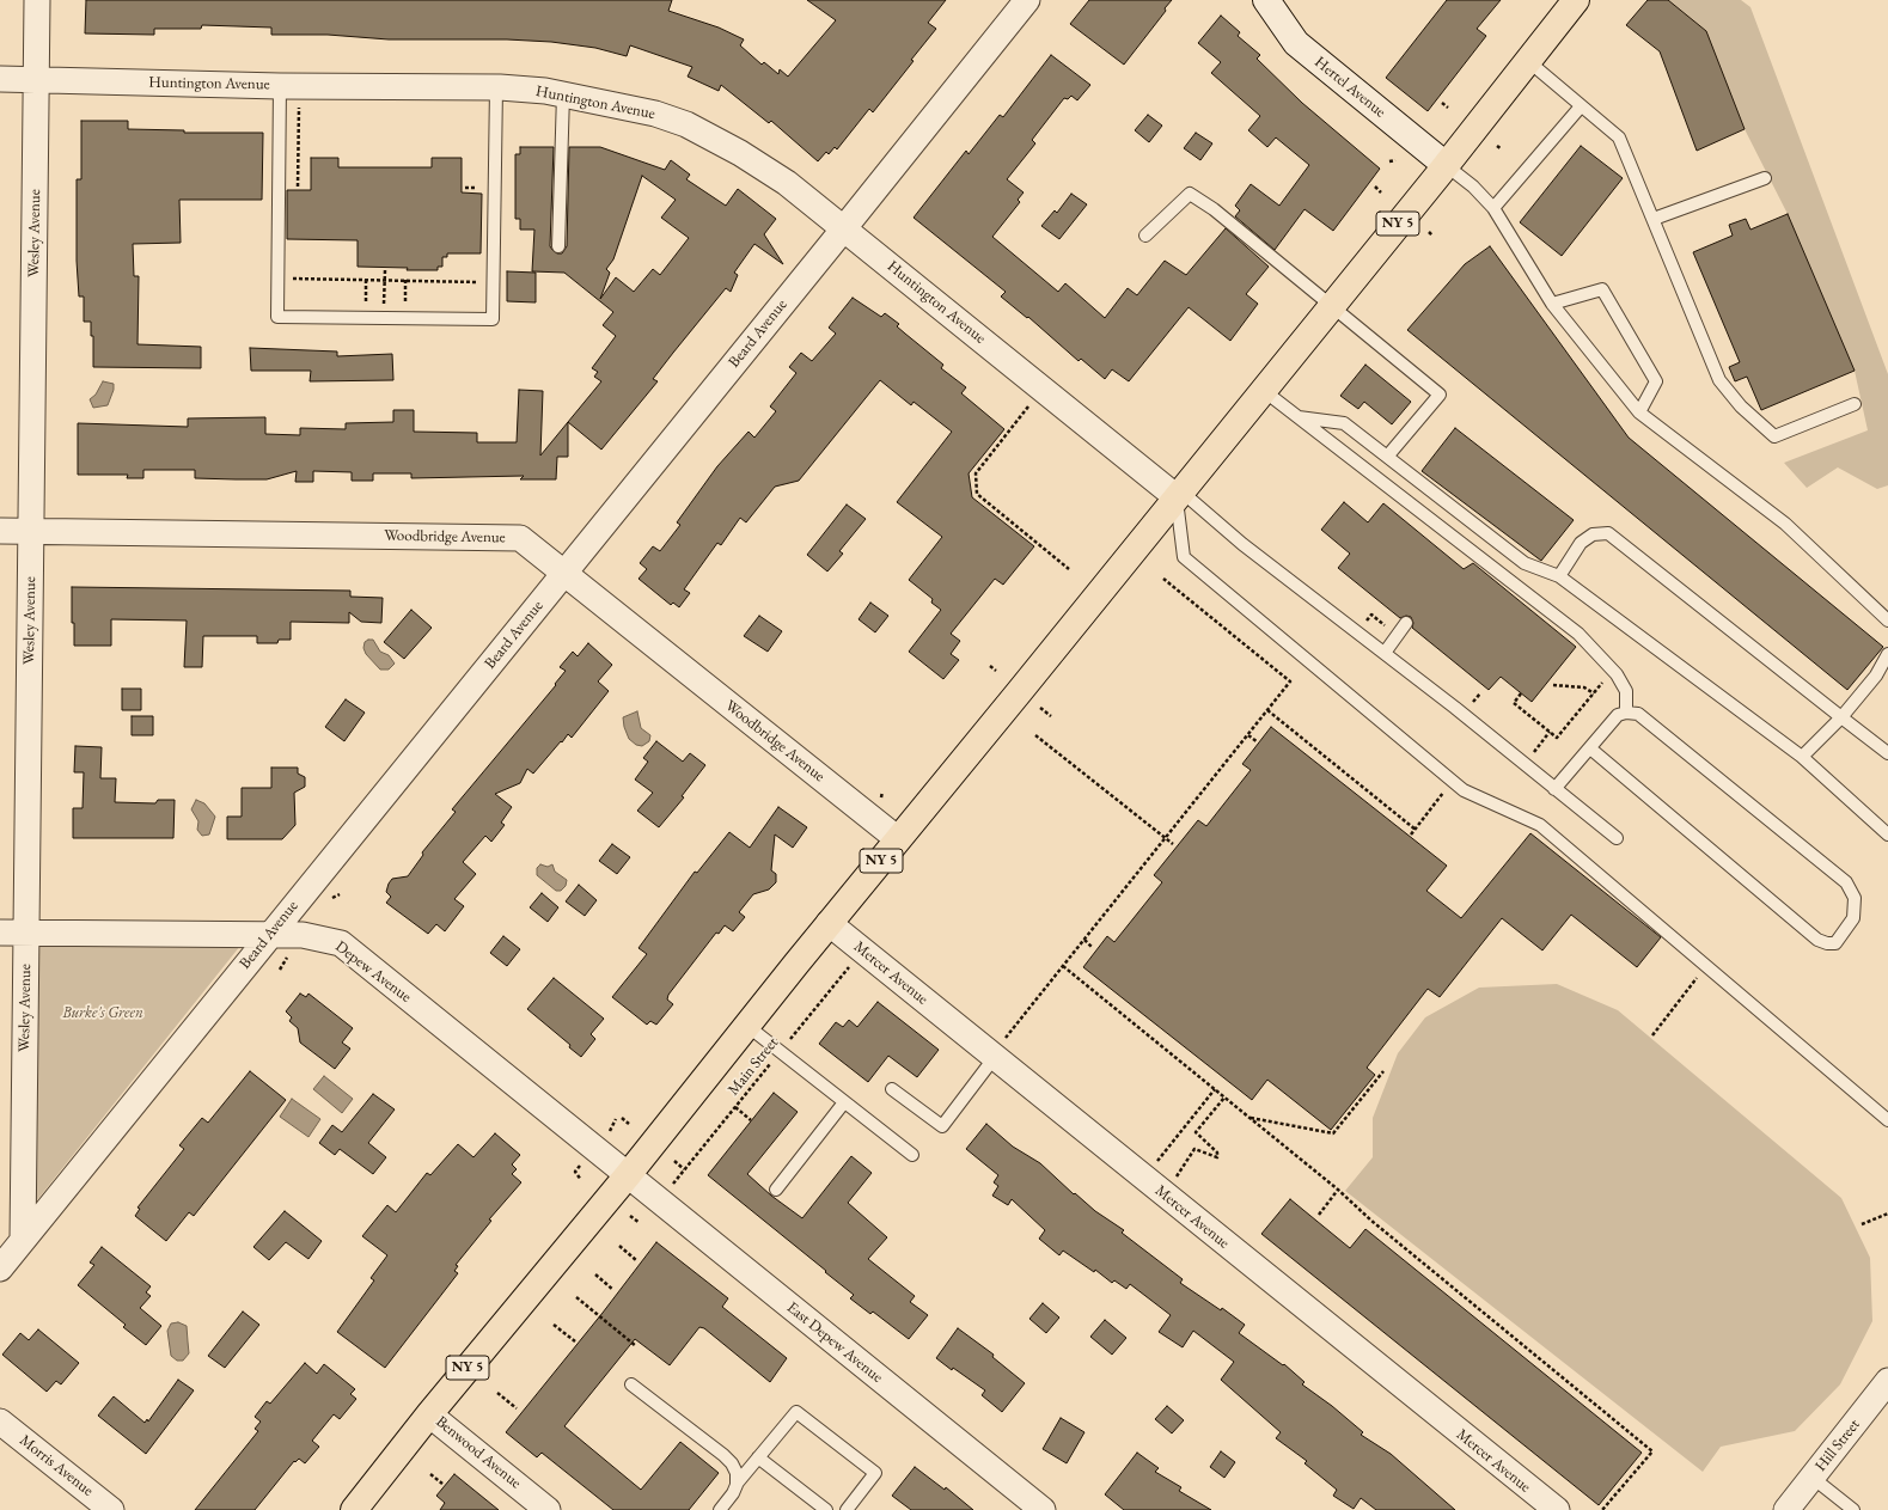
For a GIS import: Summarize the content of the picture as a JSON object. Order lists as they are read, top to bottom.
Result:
{
  "streets": {
    "main road": ["NY 5"],
    "street": [
      "Huntington Avenue",
      "Hertel Avenue",
      "Wesley Avenue",
      "Beard Avenue",
      "Woodbridge Avenue",
      "Depew Avenue",
      "Mercer Avenue",
      "East Depew Avenue",
      "Hill Street",
      "Benwood Avenue",
      "Morris Avenue"
    ],
    "path": ["Main Street"]
  },
  "crossings": [
    ["Huntington Avenue", "NY 5"],
    ["Huntington Avenue", "Wesley Avenue"],
    ["Huntington Avenue", "Beard Avenue"],
    ["Hertel Avenue", "NY 5"],
    ["NY 5", "Woodbridge Avenue"],
    ["NY 5", "Depew Avenue"],
    ["NY 5", "Mercer Avenue"],
    ["NY 5", "East Depew Avenue"],
    ["NY 5", "Benwood Avenue"],
    ["Wesley Avenue", "Beard Avenue"],
    ["Wesley Avenue", "Woodbridge Avenue"],
    ["Wesley Avenue", "Depew Avenue"],
    ["Beard Avenue", "Woodbridge Avenue"],
    ["Beard Avenue", "Depew Avenue"],
    ["Depew Avenue", "East Depew Avenue"]
  ],
  "parks": ["Burke's Green"]
}
